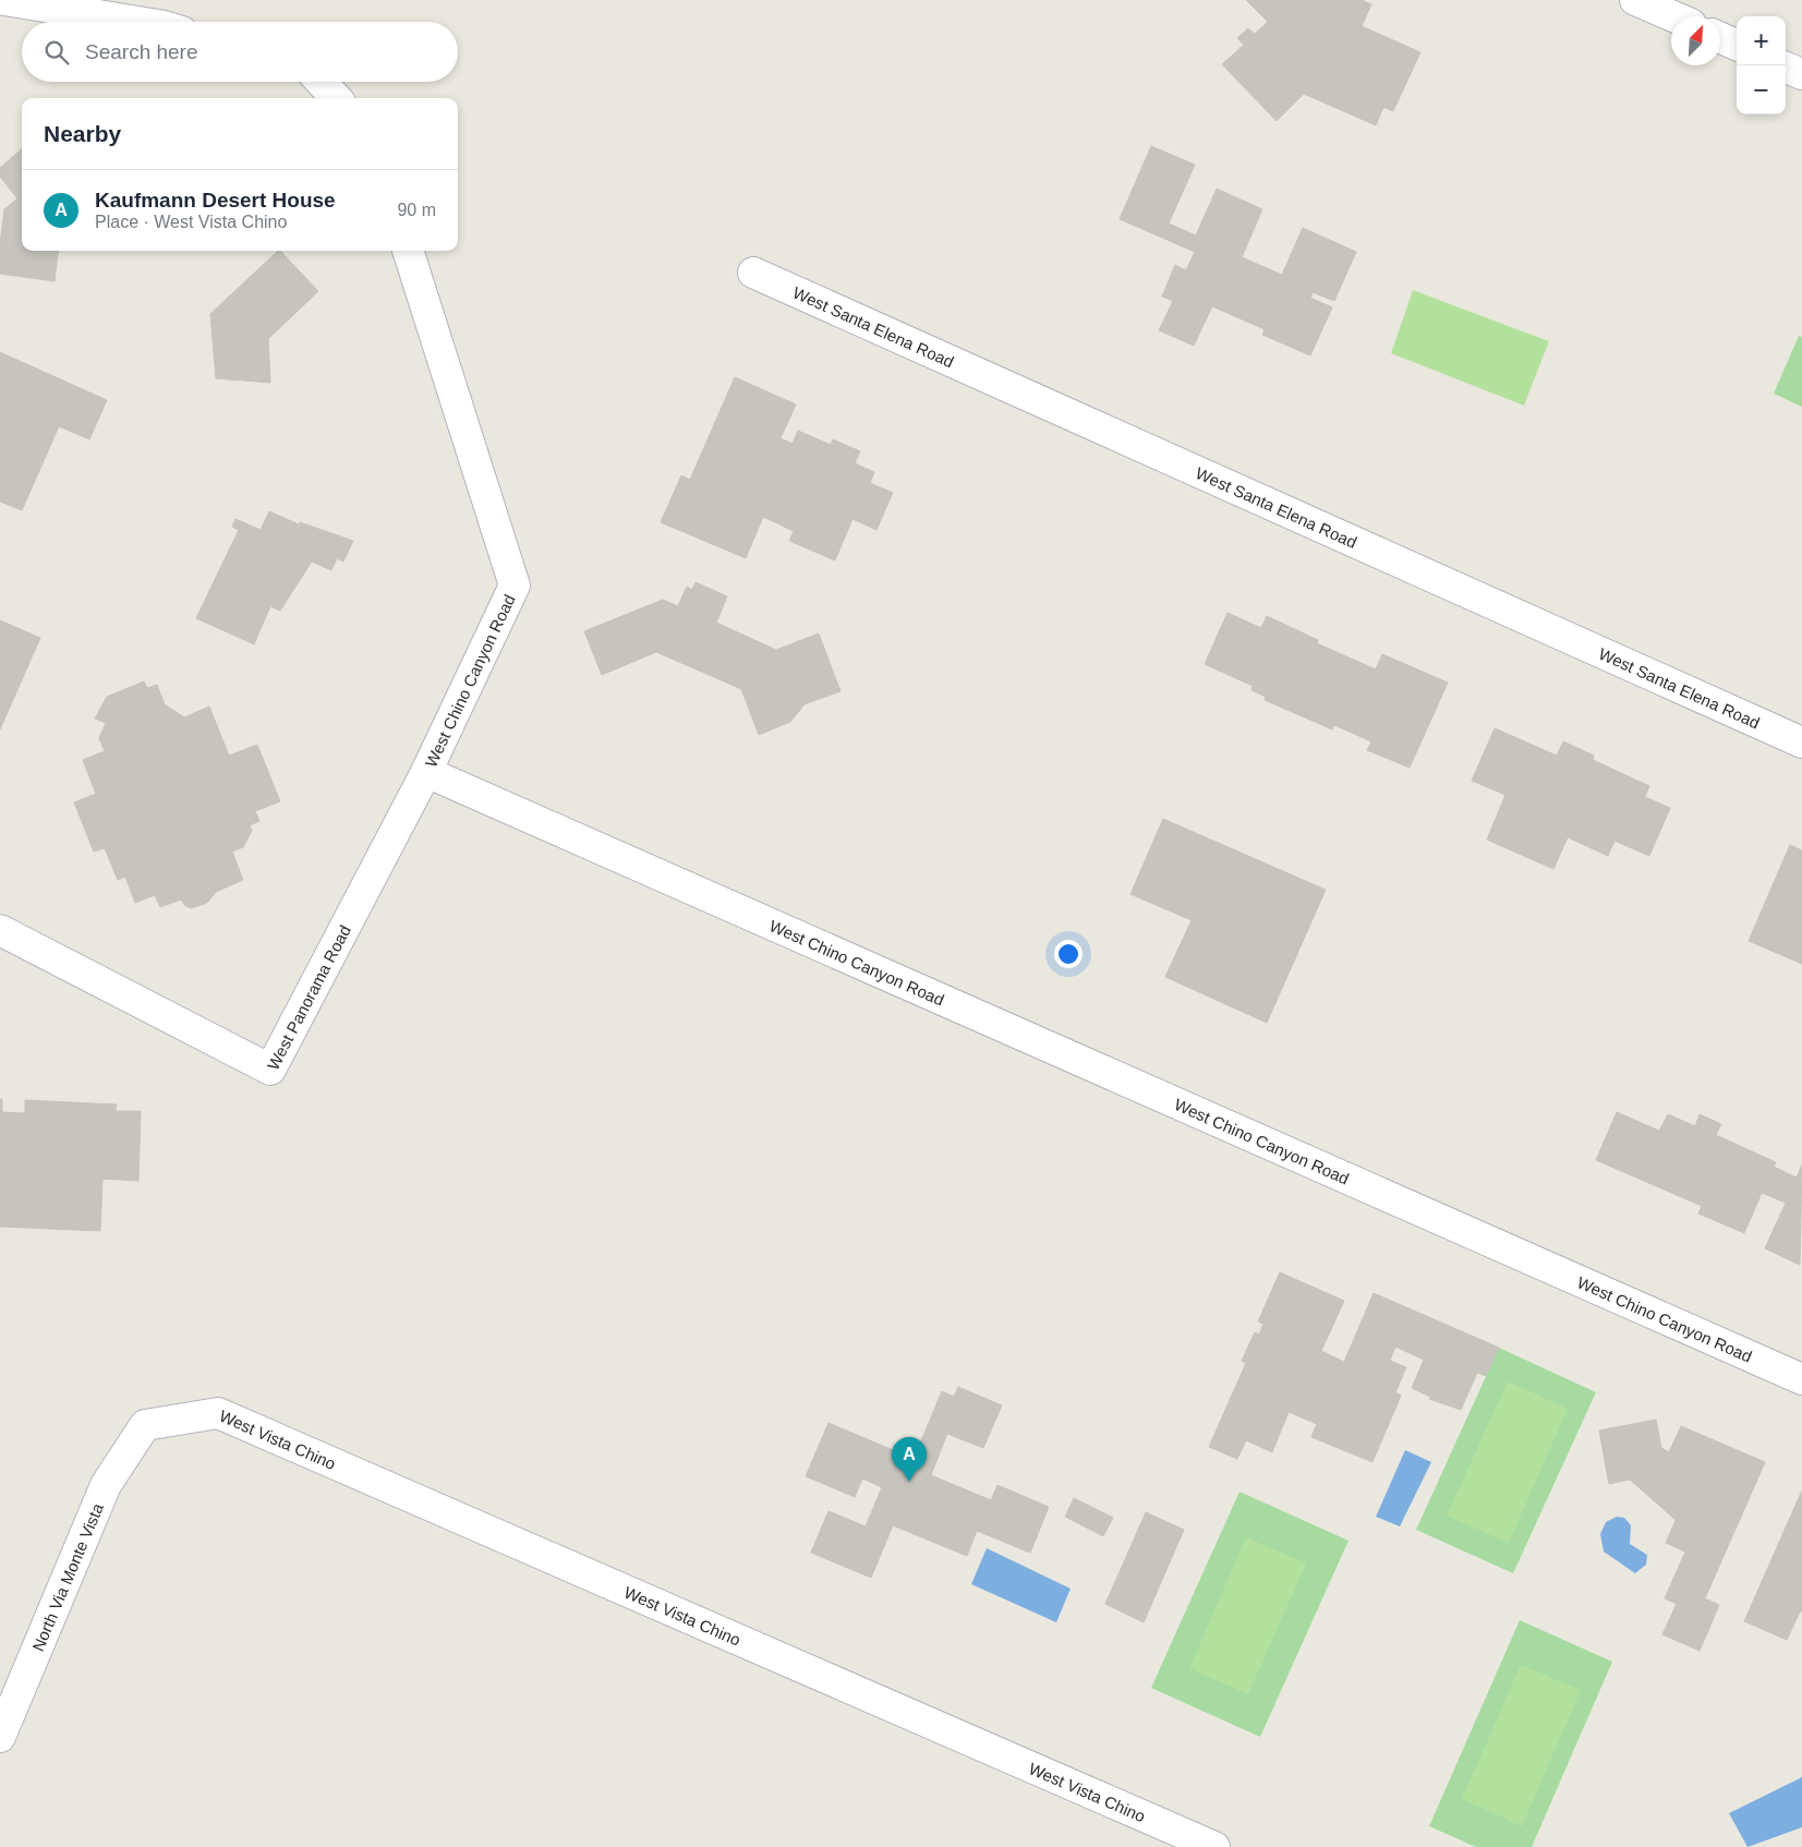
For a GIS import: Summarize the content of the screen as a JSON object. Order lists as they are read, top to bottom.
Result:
{
  "streets": {
    "street": [
      "West Santa Elena Road",
      "West Chino Canyon Road",
      "West Panorama Road",
      "West Vista Chino",
      "North Via Monte Vista"
    ]
  },
  "crossings": [
    ["West Chino Canyon Road", "West Panorama Road"],
    ["West Vista Chino", "North Via Monte Vista"]
  ],
  "north": "top right",
  "page": {
    "map_buttons": ["+", "−"],
    "search": "Search here",
    "heading": "Nearby",
    "list": [
      {
        "mark": "A",
        "name": "Kaufmann Desert House",
        "note": "Place · West Vista Chino",
        "value": "90 m"
      }
    ],
    "pins": "A"
  }
}
